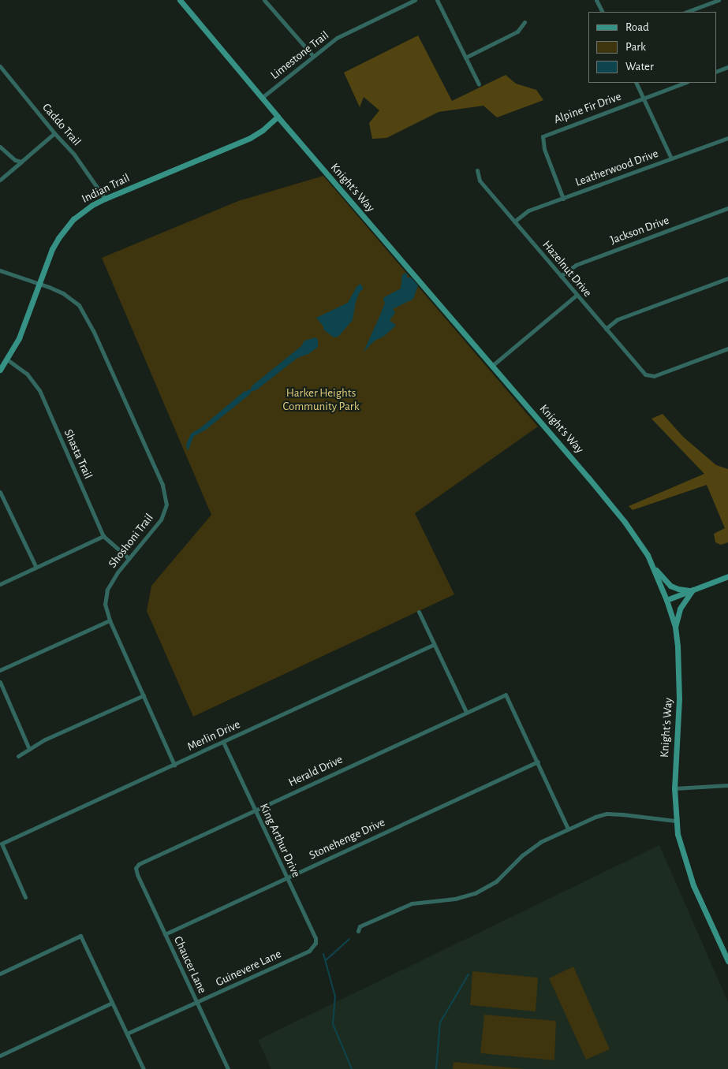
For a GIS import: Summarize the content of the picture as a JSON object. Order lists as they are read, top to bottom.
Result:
{
  "streets": {
    "main road": ["Knight's Way", "Indian Trail"],
    "street": [
      "Limestone Trail",
      "Alpine Fir Drive",
      "Caddo Trail",
      "Leatherwood Drive",
      "Jackson Drive",
      "Hazelnut Drive",
      "Shasta Trail",
      "Shoshoni Trail",
      "Merlin Drive",
      "Herald Drive",
      "Stonehenge Drive",
      "King Arthur Drive",
      "Chaucer Lane",
      "Guinevere Lane"
    ]
  },
  "crossings": [
    ["Limestone Trail", "Knight's Way"],
    ["Alpine Fir Drive", "Leatherwood Drive"],
    ["Caddo Trail", "Indian Trail"],
    ["Leatherwood Drive", "Hazelnut Drive"],
    ["Knight's Way", "Indian Trail"],
    ["Indian Trail", "Shasta Trail"],
    ["Indian Trail", "Shoshoni Trail"],
    ["Jackson Drive", "Hazelnut Drive"],
    ["Shasta Trail", "Shoshoni Trail"],
    ["Shoshoni Trail", "Merlin Drive"],
    ["Merlin Drive", "King Arthur Drive"],
    ["Herald Drive", "Stonehenge Drive"],
    ["Herald Drive", "King Arthur Drive"],
    ["Herald Drive", "Chaucer Lane"],
    ["Stonehenge Drive", "King Arthur Drive"],
    ["Stonehenge Drive", "Chaucer Lane"],
    ["King Arthur Drive", "Guinevere Lane"],
    ["Chaucer Lane", "Guinevere Lane"]
  ],
  "parks": ["Harker Heights Community Park"],
  "legend": ["Road", "Park", "Water"]
}
